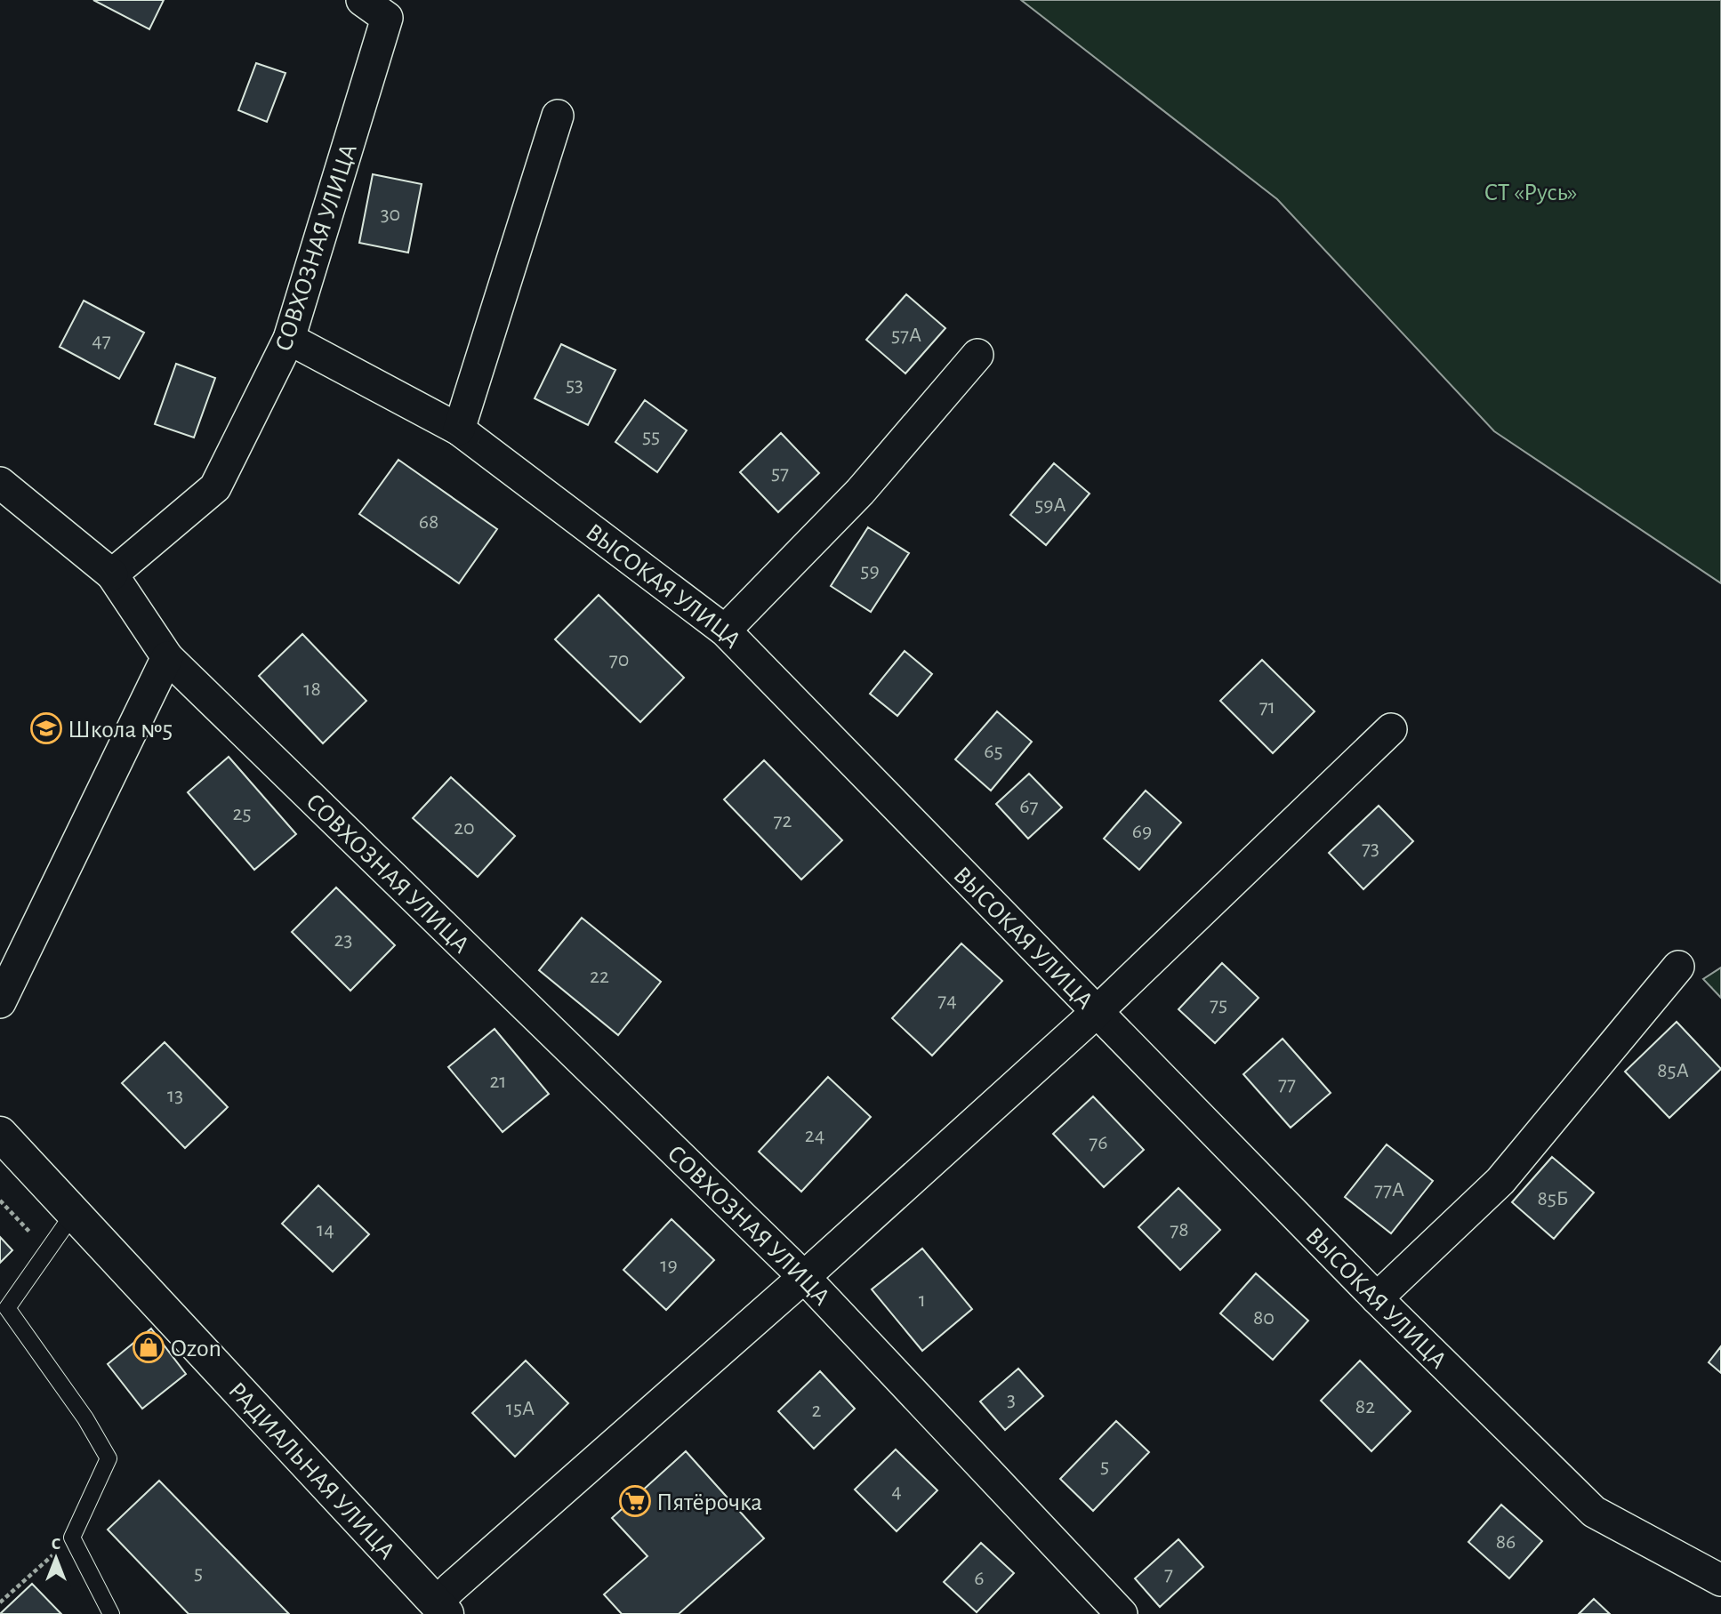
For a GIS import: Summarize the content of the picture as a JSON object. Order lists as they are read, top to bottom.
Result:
{
  "streets": {
    "street": ["СОВХОЗНАЯ УЛИЦА", "ВЫСОКАЯ УЛИЦА", "РАДИАЛЬНАЯ УЛИЦА"]
  },
  "crossings": [
    ["СОВХОЗНАЯ УЛИЦА", "ВЫСОКАЯ УЛИЦА"]
  ],
  "parks": ["СТ «Русь»"],
  "places": {
    "school or university": ["Школа №5"],
    "shop": ["Ozon"],
    "supermarket": ["Пятёрочка"]
  },
  "house_numbers": [
    "30",
    "57А",
    "47",
    "53",
    "55",
    "57",
    "59А",
    "68",
    "59",
    "70",
    "18",
    "71",
    "65",
    "67",
    "25",
    "72",
    "20",
    "69",
    "73",
    "23",
    "22",
    "74",
    "75",
    "85А",
    "21",
    "77",
    "13",
    "24",
    "76",
    "77А",
    "85Б",
    "14",
    "78",
    "19",
    "1",
    "80",
    "3",
    "82",
    "15А",
    "2",
    "5",
    "4",
    "86",
    "5",
    "7",
    "6"
  ],
  "north": "top"
}
